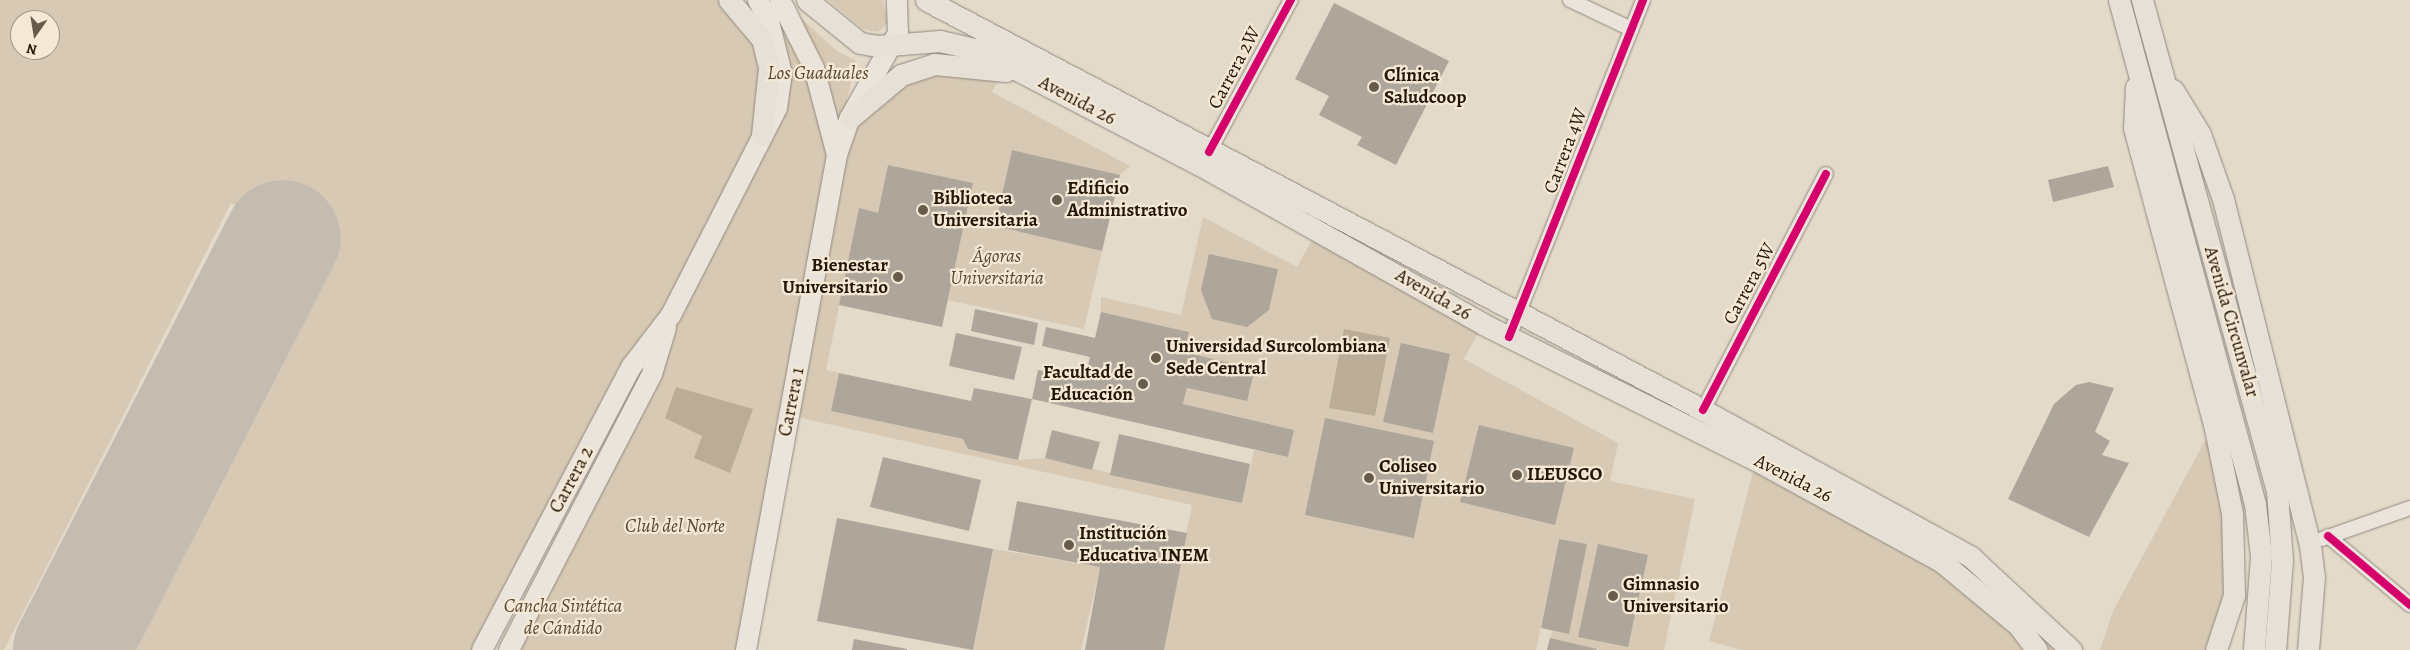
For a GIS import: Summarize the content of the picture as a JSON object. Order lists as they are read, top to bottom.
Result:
{
  "streets": {
    "main road": [
      "Avenida 26",
      "Avenida Circunvalar",
      "Carrera 1",
      "Carrera 2"
    ],
    "street": ["Carrera 2W", "Carrera 4W", "Carrera 5W"]
  },
  "crossings": [
    ["Carrera 2W", "Avenida 26"],
    ["Avenida 26", "Carrera 4W"],
    ["Avenida 26", "Carrera 5W"],
    ["Avenida 26", "Carrera 1"]
  ],
  "parks": [
    "Los Guaduales",
    "Ágoras Universitaria",
    "Club del Norte",
    "Cancha Sintética de Cándido"
  ],
  "places": [
    "Clínica Saludcoop",
    "Edificio Administrativo",
    "Biblioteca Universitaria",
    "Bienestar Universitario",
    "Universidad Surcolombiana Sede Central",
    "Facultad de Educación",
    "ILEUSCO",
    "Coliseo Universitario",
    "Institución Educativa INEM",
    "Gimnasio Universitario"
  ],
  "north": "bottom"
}
